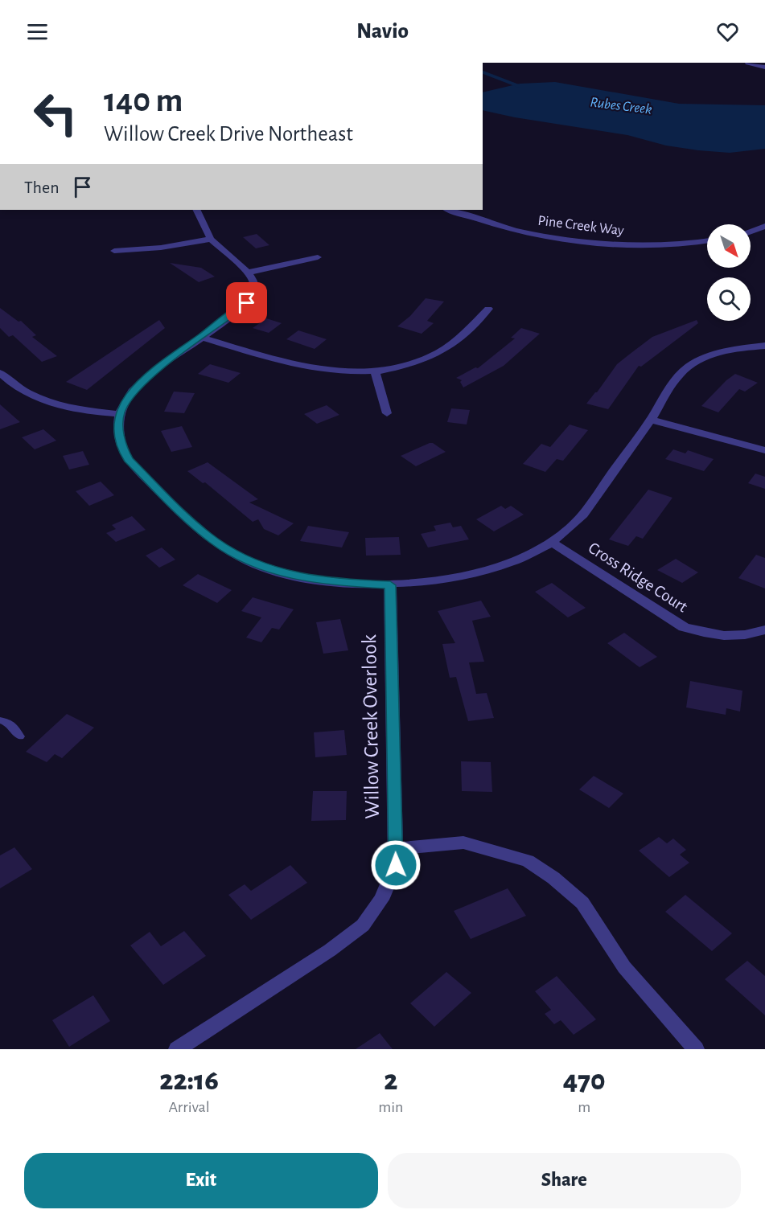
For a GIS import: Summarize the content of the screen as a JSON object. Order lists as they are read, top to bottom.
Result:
{
  "streets": {
    "street": ["Pine Creek Way", "Cross Ridge Court", "Willow Creek Overlook"]
  },
  "water": ["Rubes Creek"],
  "north": "bottom right",
  "page": {
    "header": "Navio",
    "turn": ["140 m", "Willow Creek Drive Northeast"],
    "then": "Then",
    "eta": [
      "22:16",
      "Arrival",
      "2",
      "min",
      "470",
      "m"
    ],
    "buttons": ["Exit", "Share"]
  }
}
